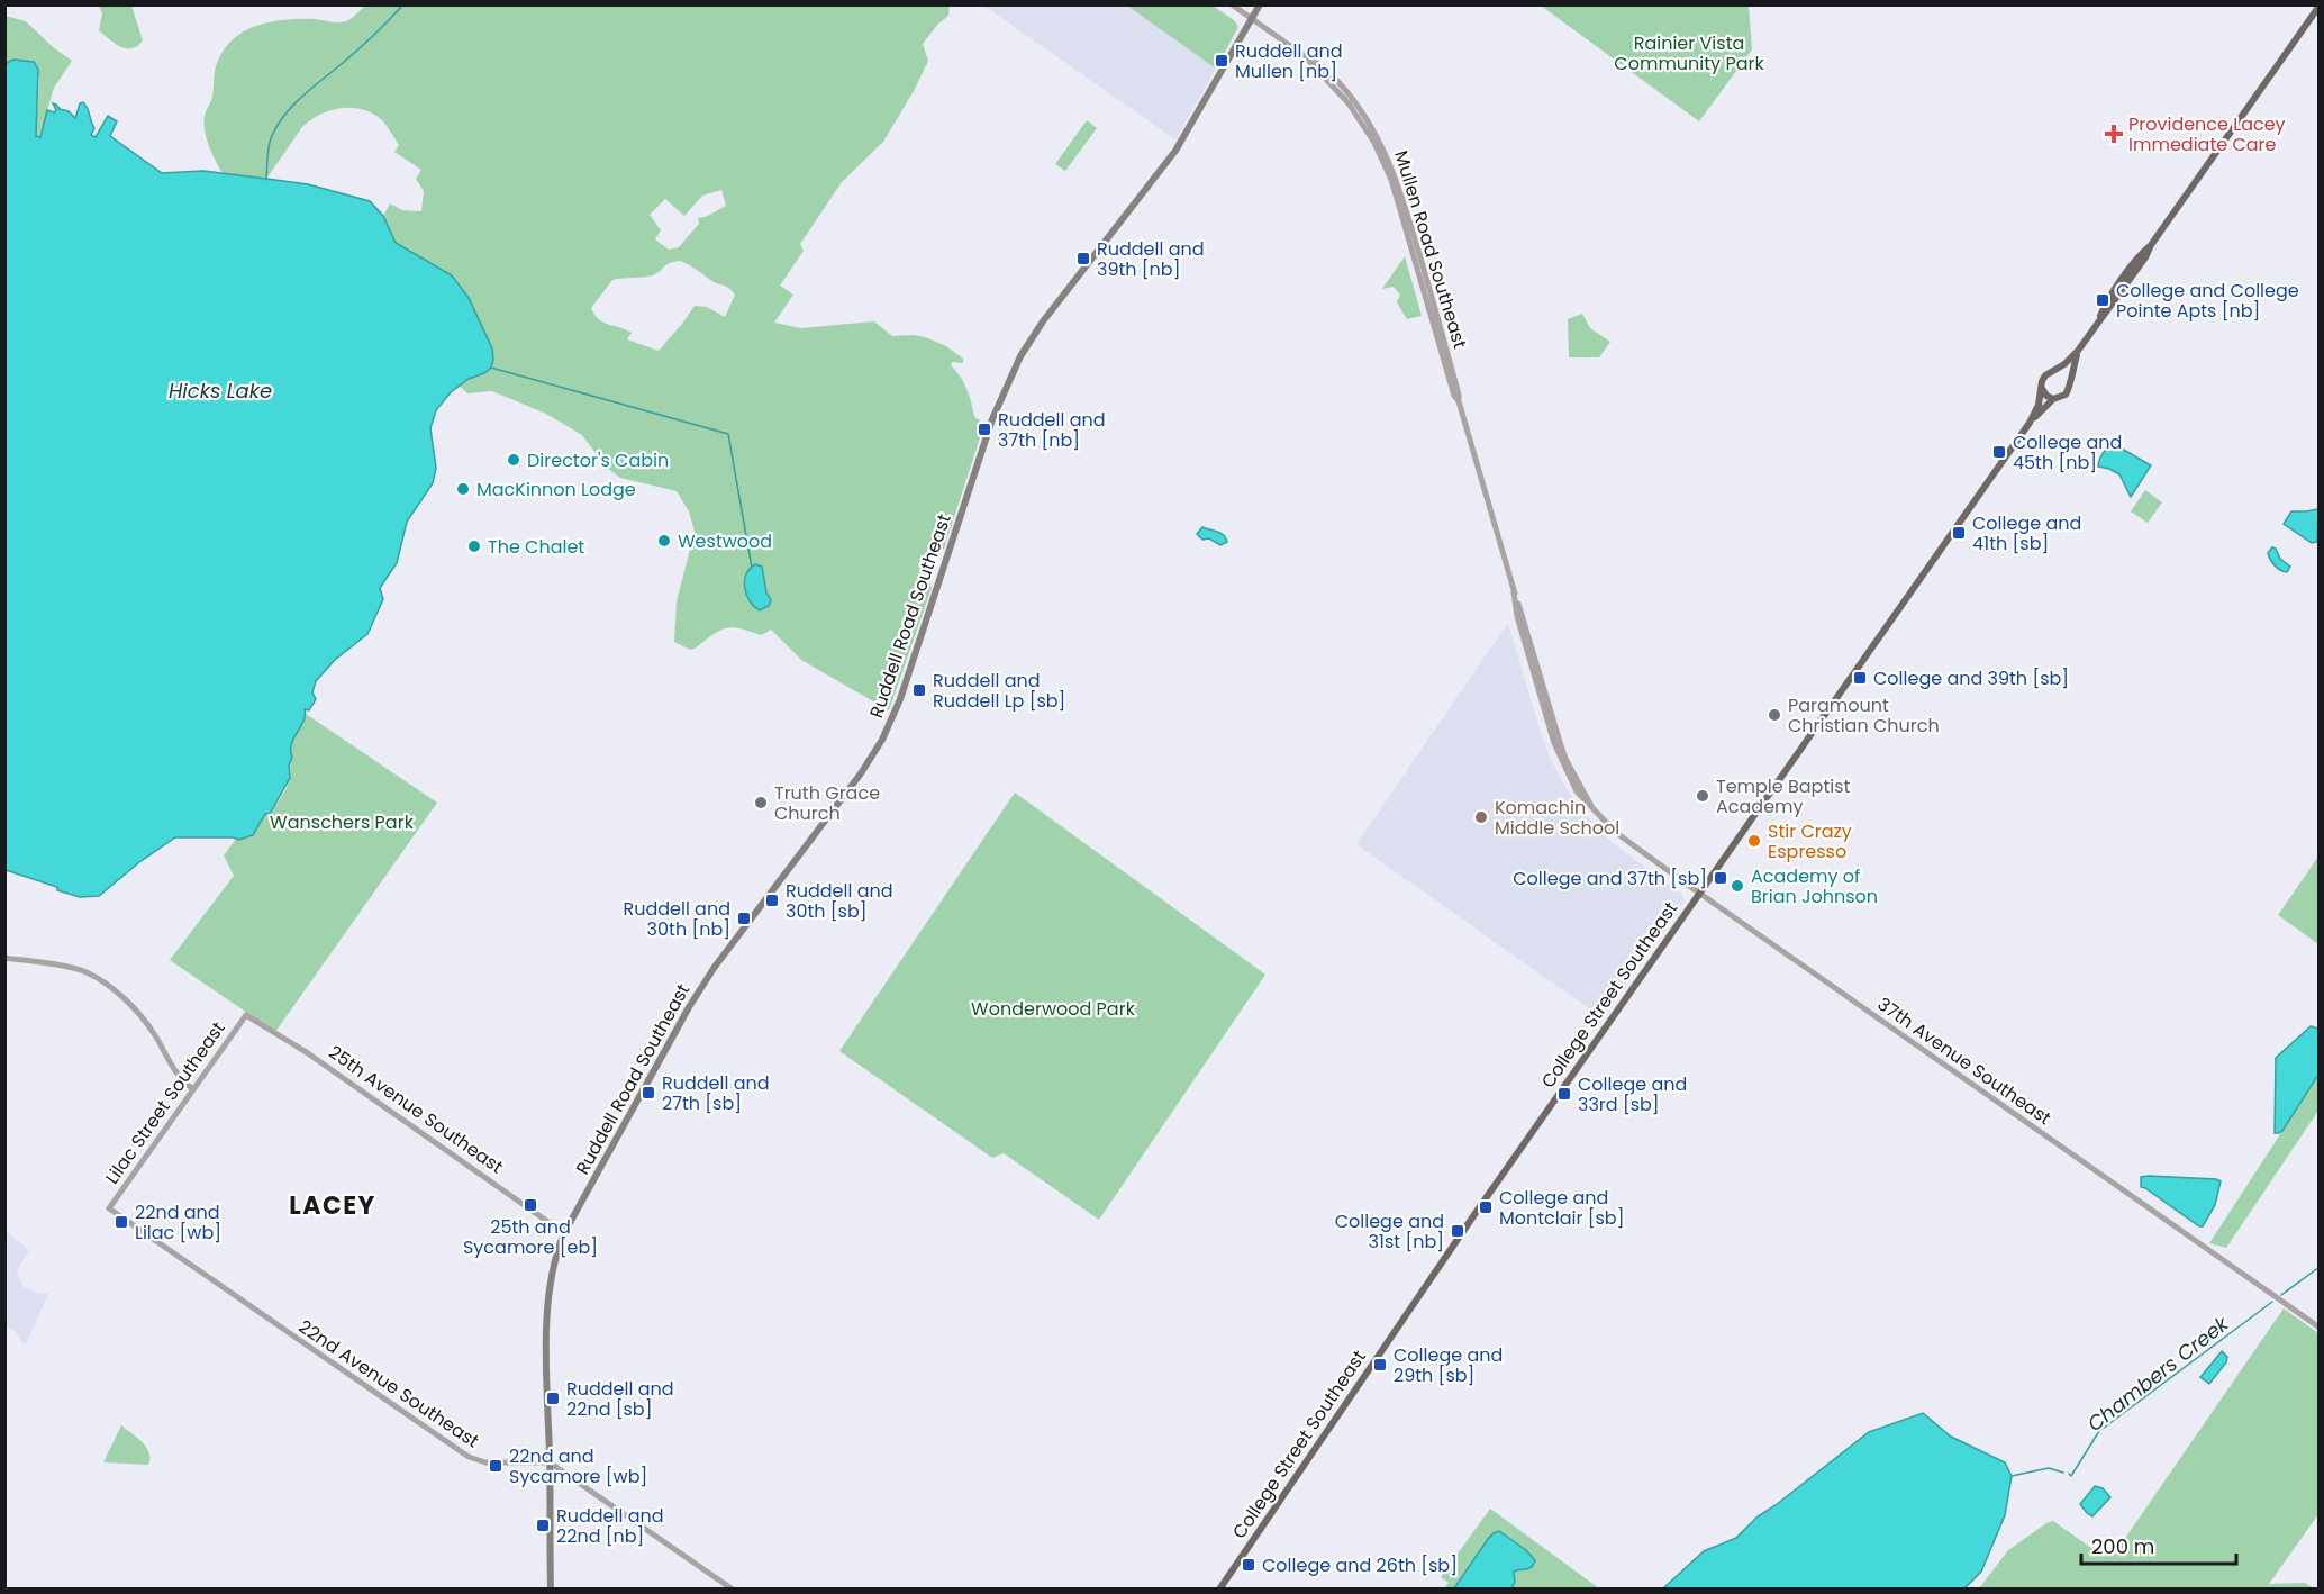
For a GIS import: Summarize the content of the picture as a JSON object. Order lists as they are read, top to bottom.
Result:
{
  "streets": {
    "main road": ["Ruddell Road Southeast", "College Street Southeast"],
    "street": [
      "Mullen Road Southeast",
      "37th Avenue Southeast",
      "Lilac Street Southeast",
      "25th Avenue Southeast",
      "22nd Avenue Southeast"
    ]
  },
  "crossings": [
    ["Mullen Road Southeast", "Ruddell Road Southeast"],
    ["Mullen Road Southeast", "College Street Southeast"],
    ["Mullen Road Southeast", "37th Avenue Southeast"],
    ["Ruddell Road Southeast", "25th Avenue Southeast"],
    ["Ruddell Road Southeast", "22nd Avenue Southeast"],
    ["College Street Southeast", "37th Avenue Southeast"],
    ["Lilac Street Southeast", "25th Avenue Southeast"],
    ["Lilac Street Southeast", "22nd Avenue Southeast"]
  ],
  "districts": ["LACEY"],
  "water": ["Hicks Lake", "Chambers Creek"],
  "parks": ["Rainier Vista Community Park", "Wanschers Park", "Wonderwood Park"],
  "places": {
    "transit": [
      "Ruddell and Mullen [nb]",
      "Ruddell and 39th [nb]",
      "College and College Pointe Apts [nb]",
      "Ruddell and 37th [nb]",
      "College and 45th [nb]",
      "College and 41th [sb]",
      "College and 39th [sb]",
      "Ruddell and Ruddell Lp [sb]",
      "College and 37th [sb]",
      "Ruddell and 30th [sb]",
      "Ruddell and 30th [nb]",
      "Ruddell and 27th [sb]",
      "College and 33rd [sb]",
      "25th and Sycamore [eb]",
      "College and Montclair [sb]",
      "22nd and Lilac [wb]",
      "College and 31st [nb]",
      "College and 29th [sb]",
      "Ruddell and 22nd [sb]",
      "22nd and Sycamore [wb]",
      "Ruddell and 22nd [nb]",
      "College and 26th [sb]"
    ],
    "health": ["Providence Lacey Immediate Care"],
    "other": [
      "Director's Cabin",
      "MacKinnon Lodge",
      "Westwood",
      "The Chalet",
      "Paramount Christian Church",
      "Temple Baptist Academy",
      "Truth Grace Church",
      "Komachin Middle School",
      "Stir Crazy Espresso",
      "Academy of Brian Johnson"
    ]
  },
  "scale_bar": "200 m"
}
